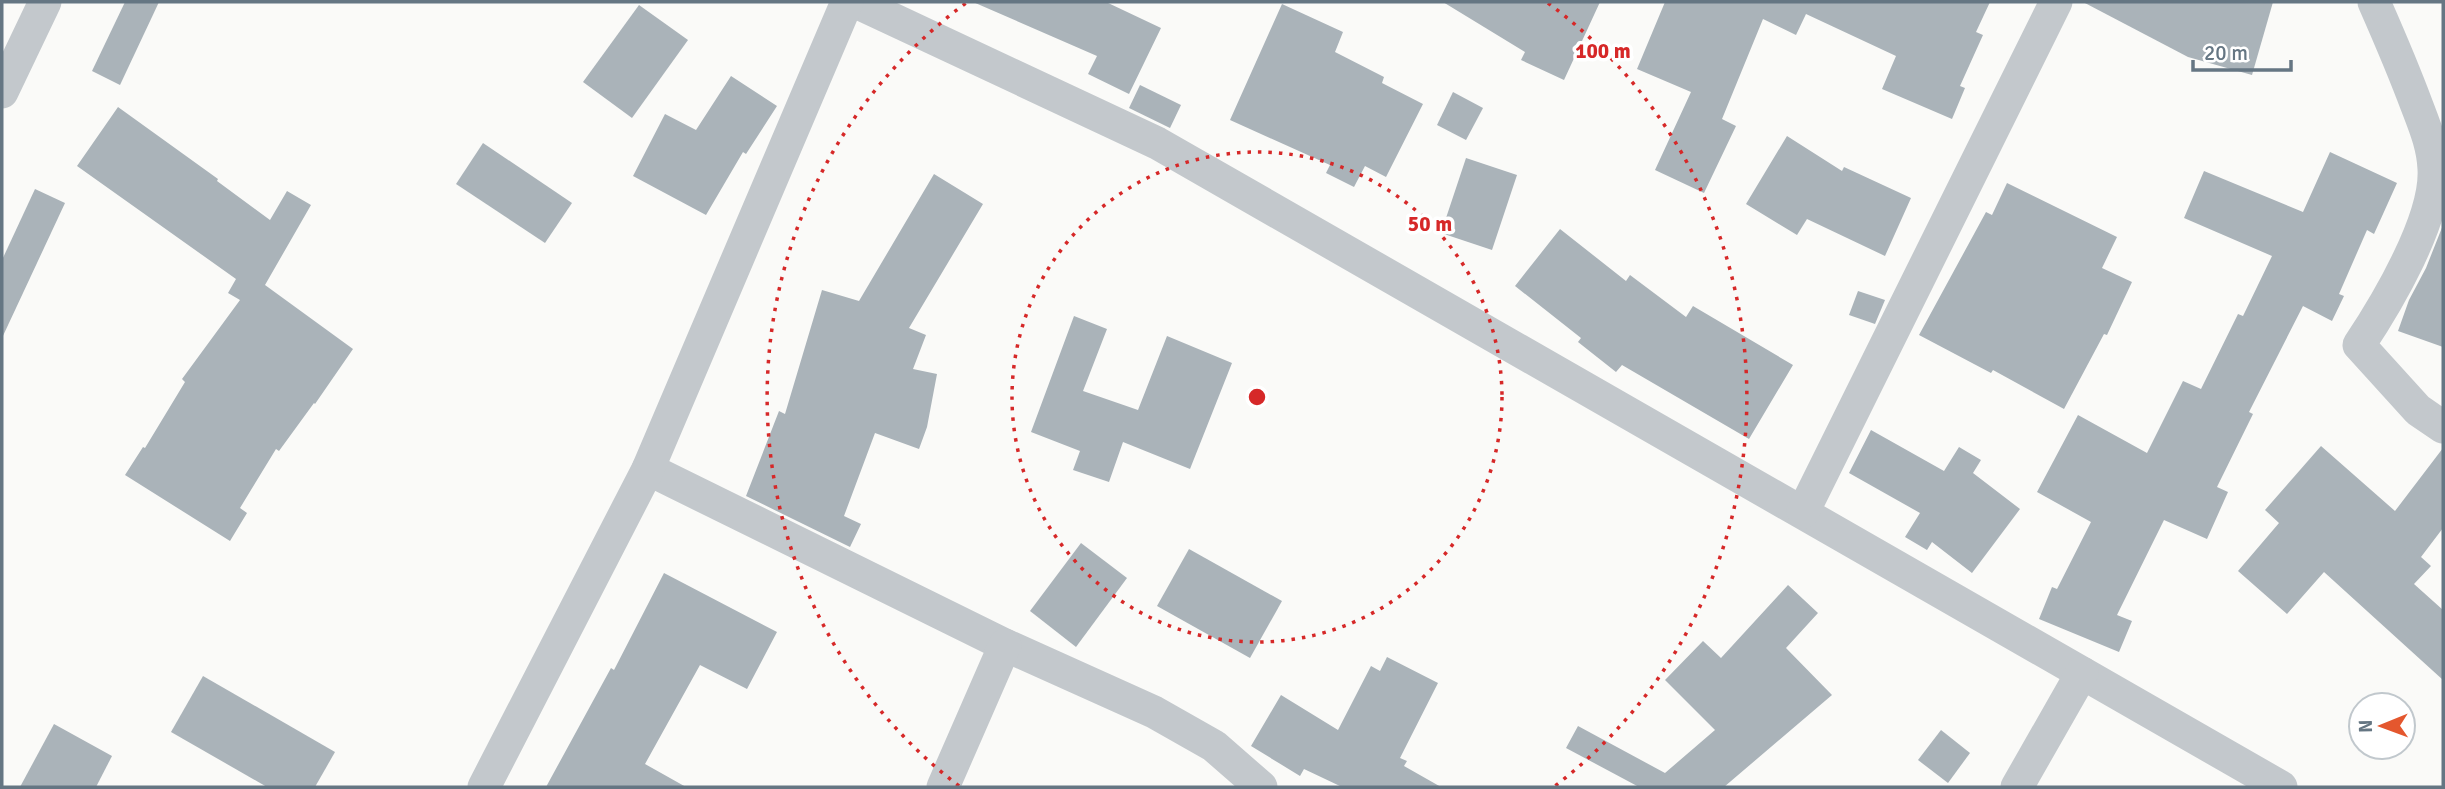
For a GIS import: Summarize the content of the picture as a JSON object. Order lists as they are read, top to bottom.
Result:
{
  "scale_bar": "20 m",
  "north": "left",
  "rings": ["100 m", "50 m"]
}
